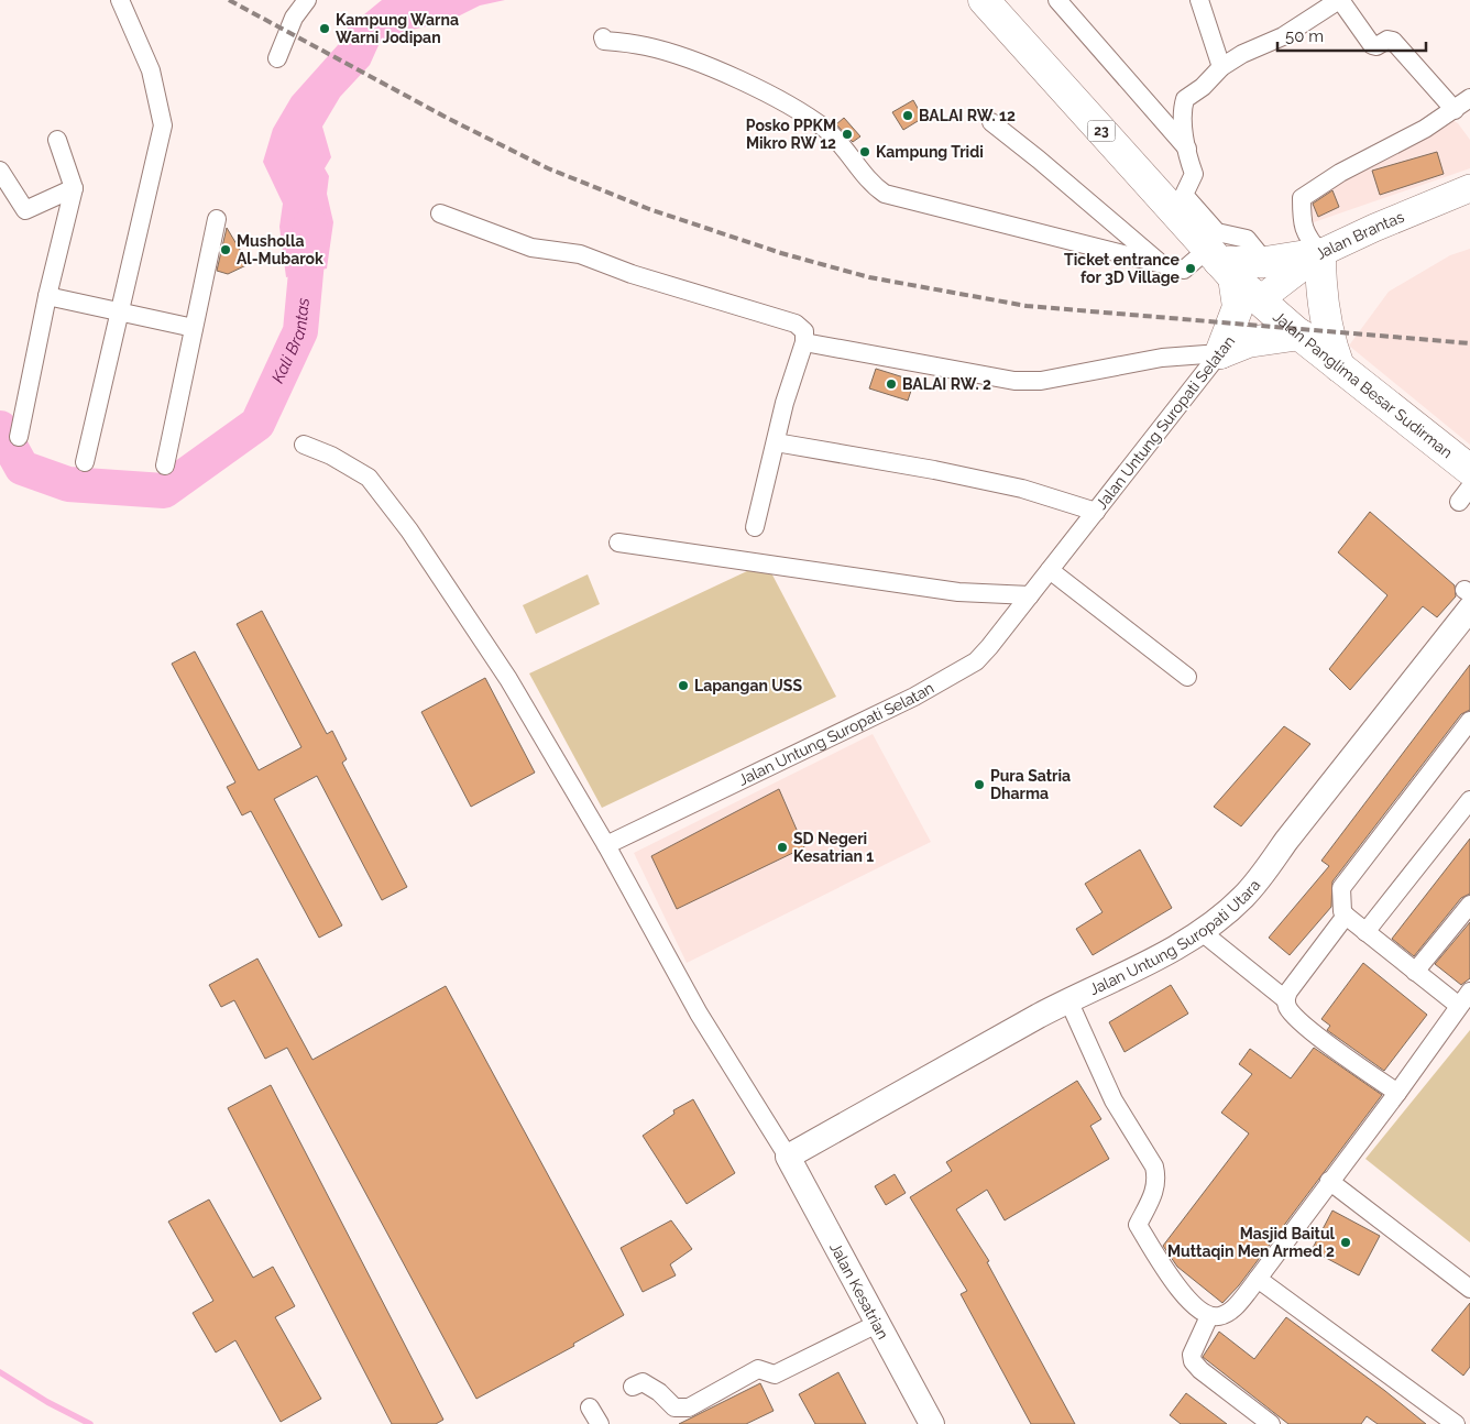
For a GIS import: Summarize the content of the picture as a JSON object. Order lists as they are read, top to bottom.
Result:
{
  "streets": {
    "highway": ["23", "Jalan Panglima Besar Sudirman"],
    "main road": ["Jalan Brantas"],
    "street": ["Jalan Untung Suropati Selatan", "Jalan Untung Suropati Utara", "Jalan Kesatrian"]
  },
  "crossings": [
    ["23", "Jalan Brantas"],
    ["23", "Jalan Panglima Besar Sudirman"],
    ["23", "Jalan Untung Suropati Selatan"],
    ["Jalan Brantas", "Jalan Panglima Besar Sudirman"],
    ["Jalan Brantas", "Jalan Untung Suropati Selatan"],
    ["Jalan Panglima Besar Sudirman", "Jalan Untung Suropati Selatan"],
    ["Jalan Untung Suropati Utara", "Jalan Kesatrian"]
  ],
  "water": ["Kali Brantas"],
  "places": [
    "Kampung Warna Warni Jodipan",
    "BALAI RW. 12",
    "Posko PPKM Mikro RW 12",
    "Kampung Tridi",
    "Musholla Al-Mubarok",
    "Ticket entrance for 3D Village",
    "BALAI RW. 2",
    "Lapangan USS",
    "Pura Satria Dharma",
    "SD Negeri Kesatrian 1",
    "Masjid Baitul Muttaqin Men Armed 2"
  ],
  "scale_bar": "50 m"
}
